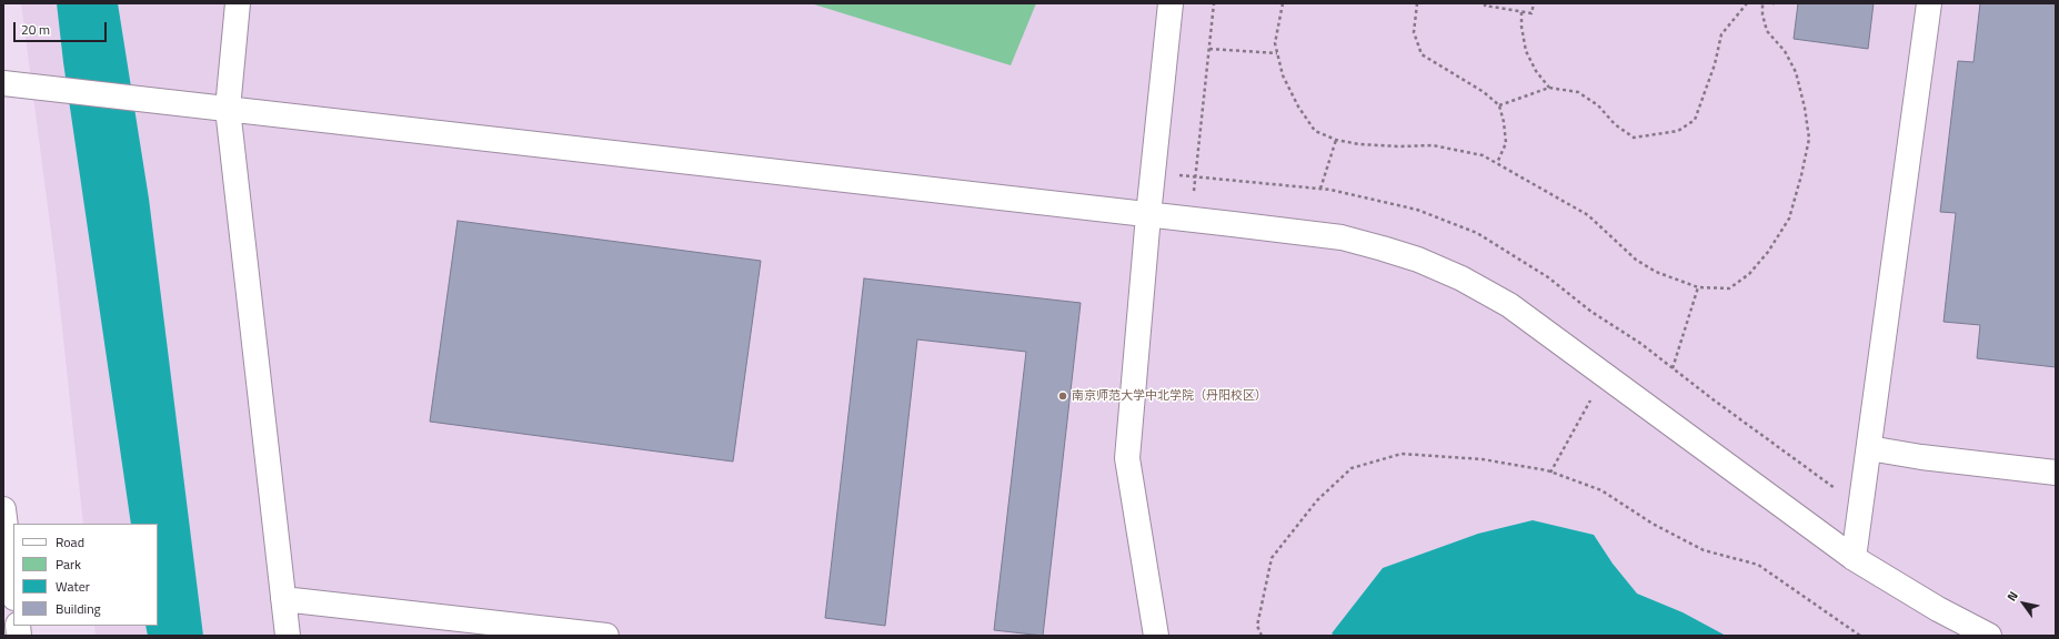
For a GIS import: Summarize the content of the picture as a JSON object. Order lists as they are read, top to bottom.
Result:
{
  "places": ["南京师范大学中北学院（丹阳校区）"],
  "legend": [
    "Road",
    "Park",
    "Water",
    "Building"
  ],
  "scale_bar": "20 m",
  "north": "top left"
}
